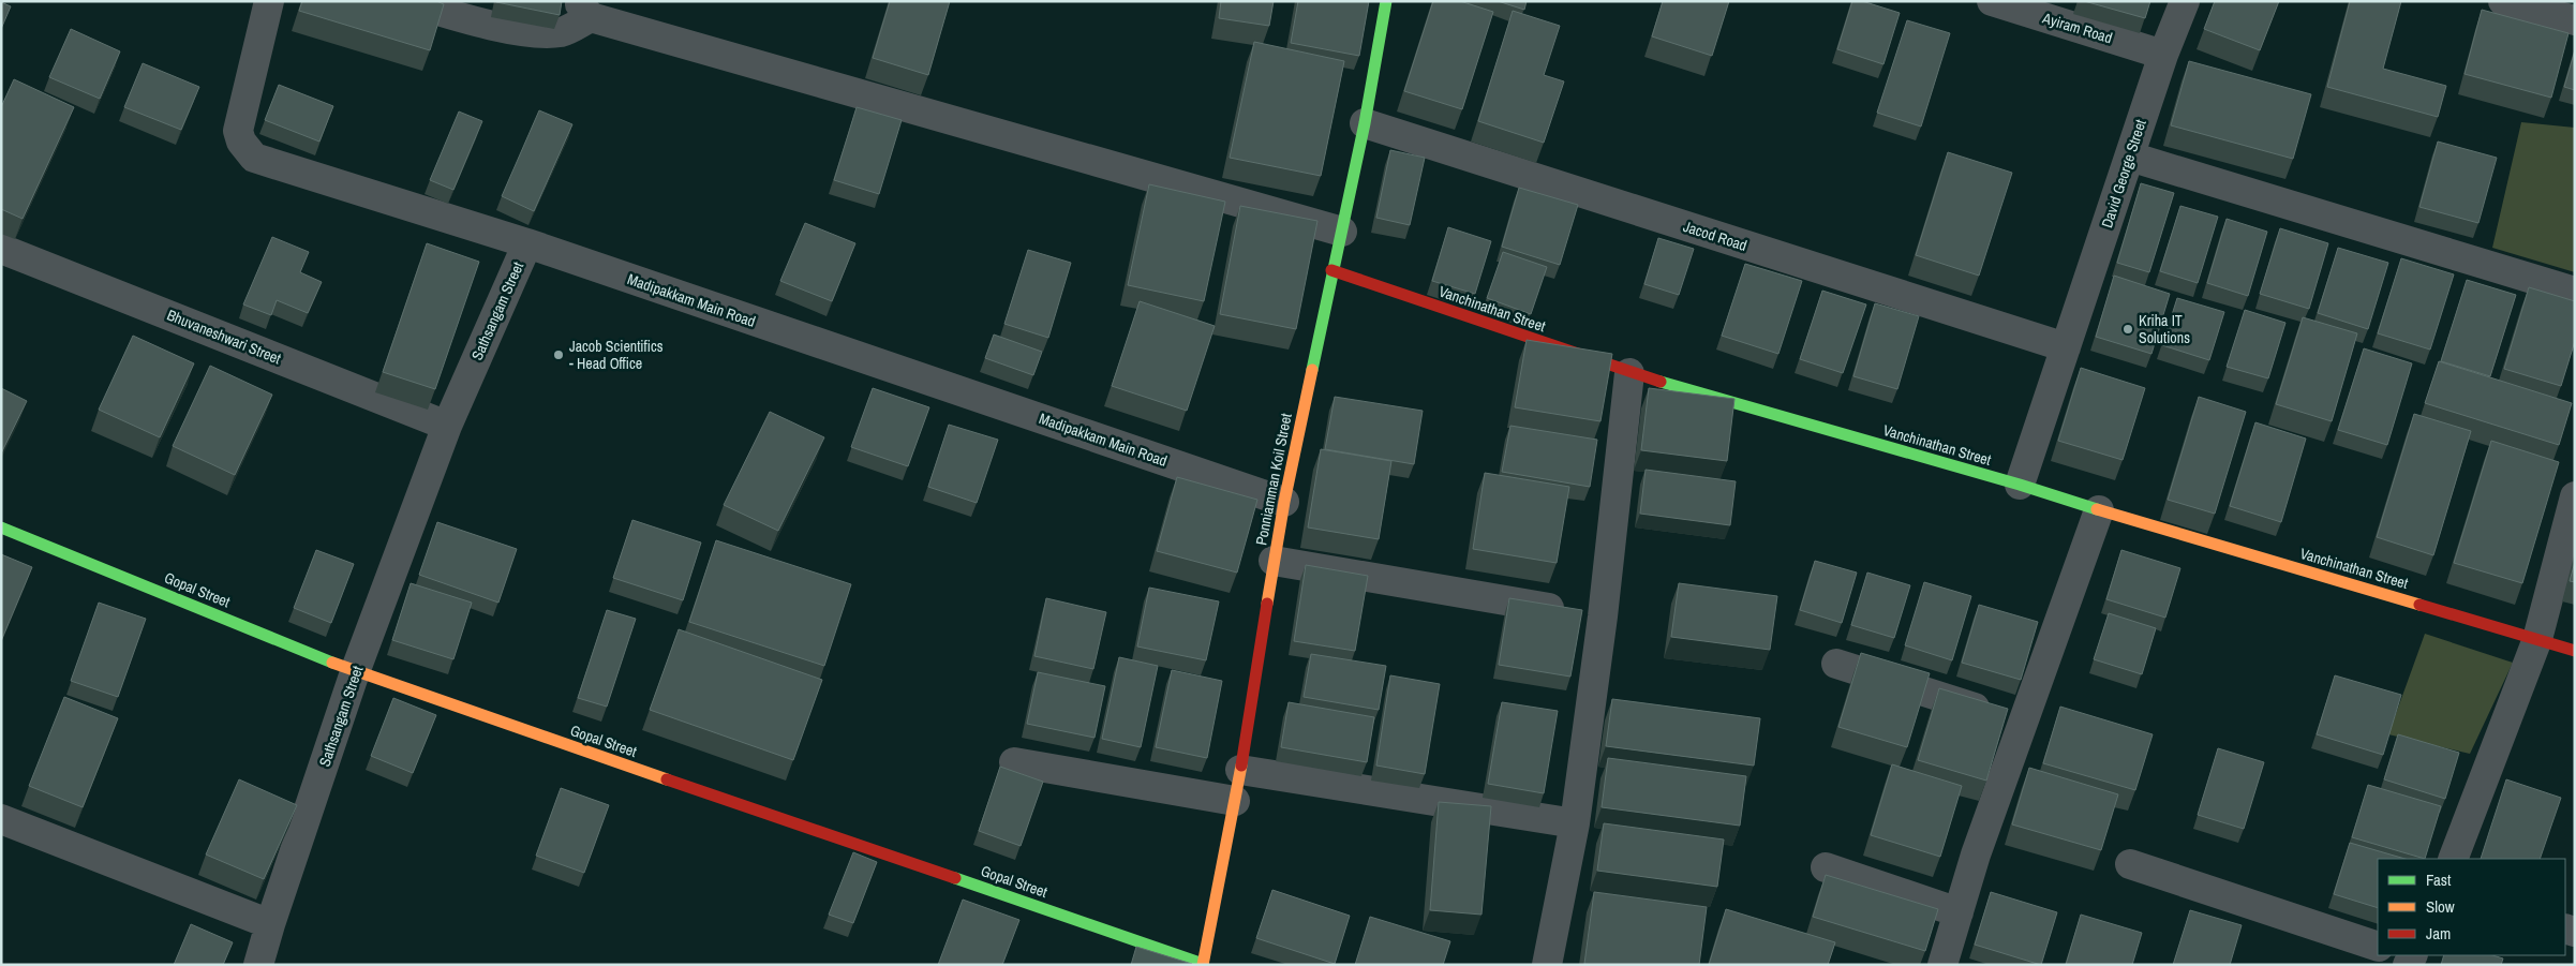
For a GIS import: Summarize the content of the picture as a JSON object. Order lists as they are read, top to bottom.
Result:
{
  "streets": {
    "street": [
      "Ayiram Road",
      "David George Street",
      "Jacod Road",
      "Madipakkam Main Road",
      "Vanchinathan Street",
      "Sathsangam Street",
      "Bhuvaneshwari Street",
      "Ponniamman Koil Street",
      "Gopal Street"
    ]
  },
  "crossings": [
    ["Ayiram Road", "David George Street"],
    ["David George Street", "Jacod Road"],
    ["David George Street", "Vanchinathan Street"],
    ["Jacod Road", "Ponniamman Koil Street"],
    ["Madipakkam Main Road", "Sathsangam Street"],
    ["Madipakkam Main Road", "Ponniamman Koil Street"],
    ["Vanchinathan Street", "Ponniamman Koil Street"],
    ["Sathsangam Street", "Bhuvaneshwari Street"],
    ["Sathsangam Street", "Gopal Street"],
    ["Ponniamman Koil Street", "Gopal Street"]
  ],
  "places": ["Kriha IT Solutions", "Jacob Scientifics - Head Office"],
  "legend": ["Fast", "Slow", "Jam"]
}
